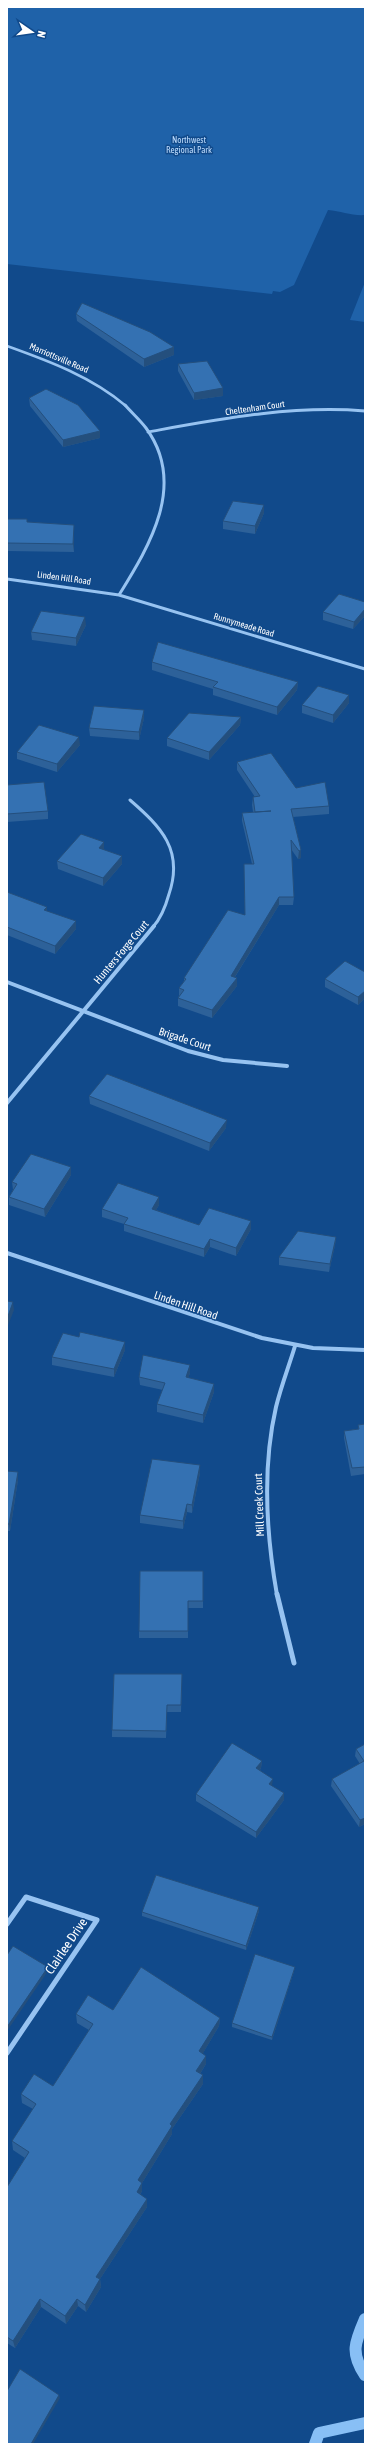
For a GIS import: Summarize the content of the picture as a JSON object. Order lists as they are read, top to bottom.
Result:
{
  "streets": {
    "street": [
      "Marriottsville Road",
      "Cheltenham Court",
      "Linden Hill Road",
      "Runnymeade Road",
      "Hunters Forge Court",
      "Brigade Court",
      "Mill Creek Court",
      "Clairlee Drive"
    ]
  },
  "crossings": [
    ["Marriottsville Road", "Cheltenham Court"],
    ["Marriottsville Road", "Linden Hill Road"],
    ["Marriottsville Road", "Runnymeade Road"],
    ["Linden Hill Road", "Runnymeade Road"],
    ["Linden Hill Road", "Mill Creek Court"],
    ["Hunters Forge Court", "Brigade Court"]
  ],
  "parks": ["Northwest Regional Park"],
  "north": "right"
}
